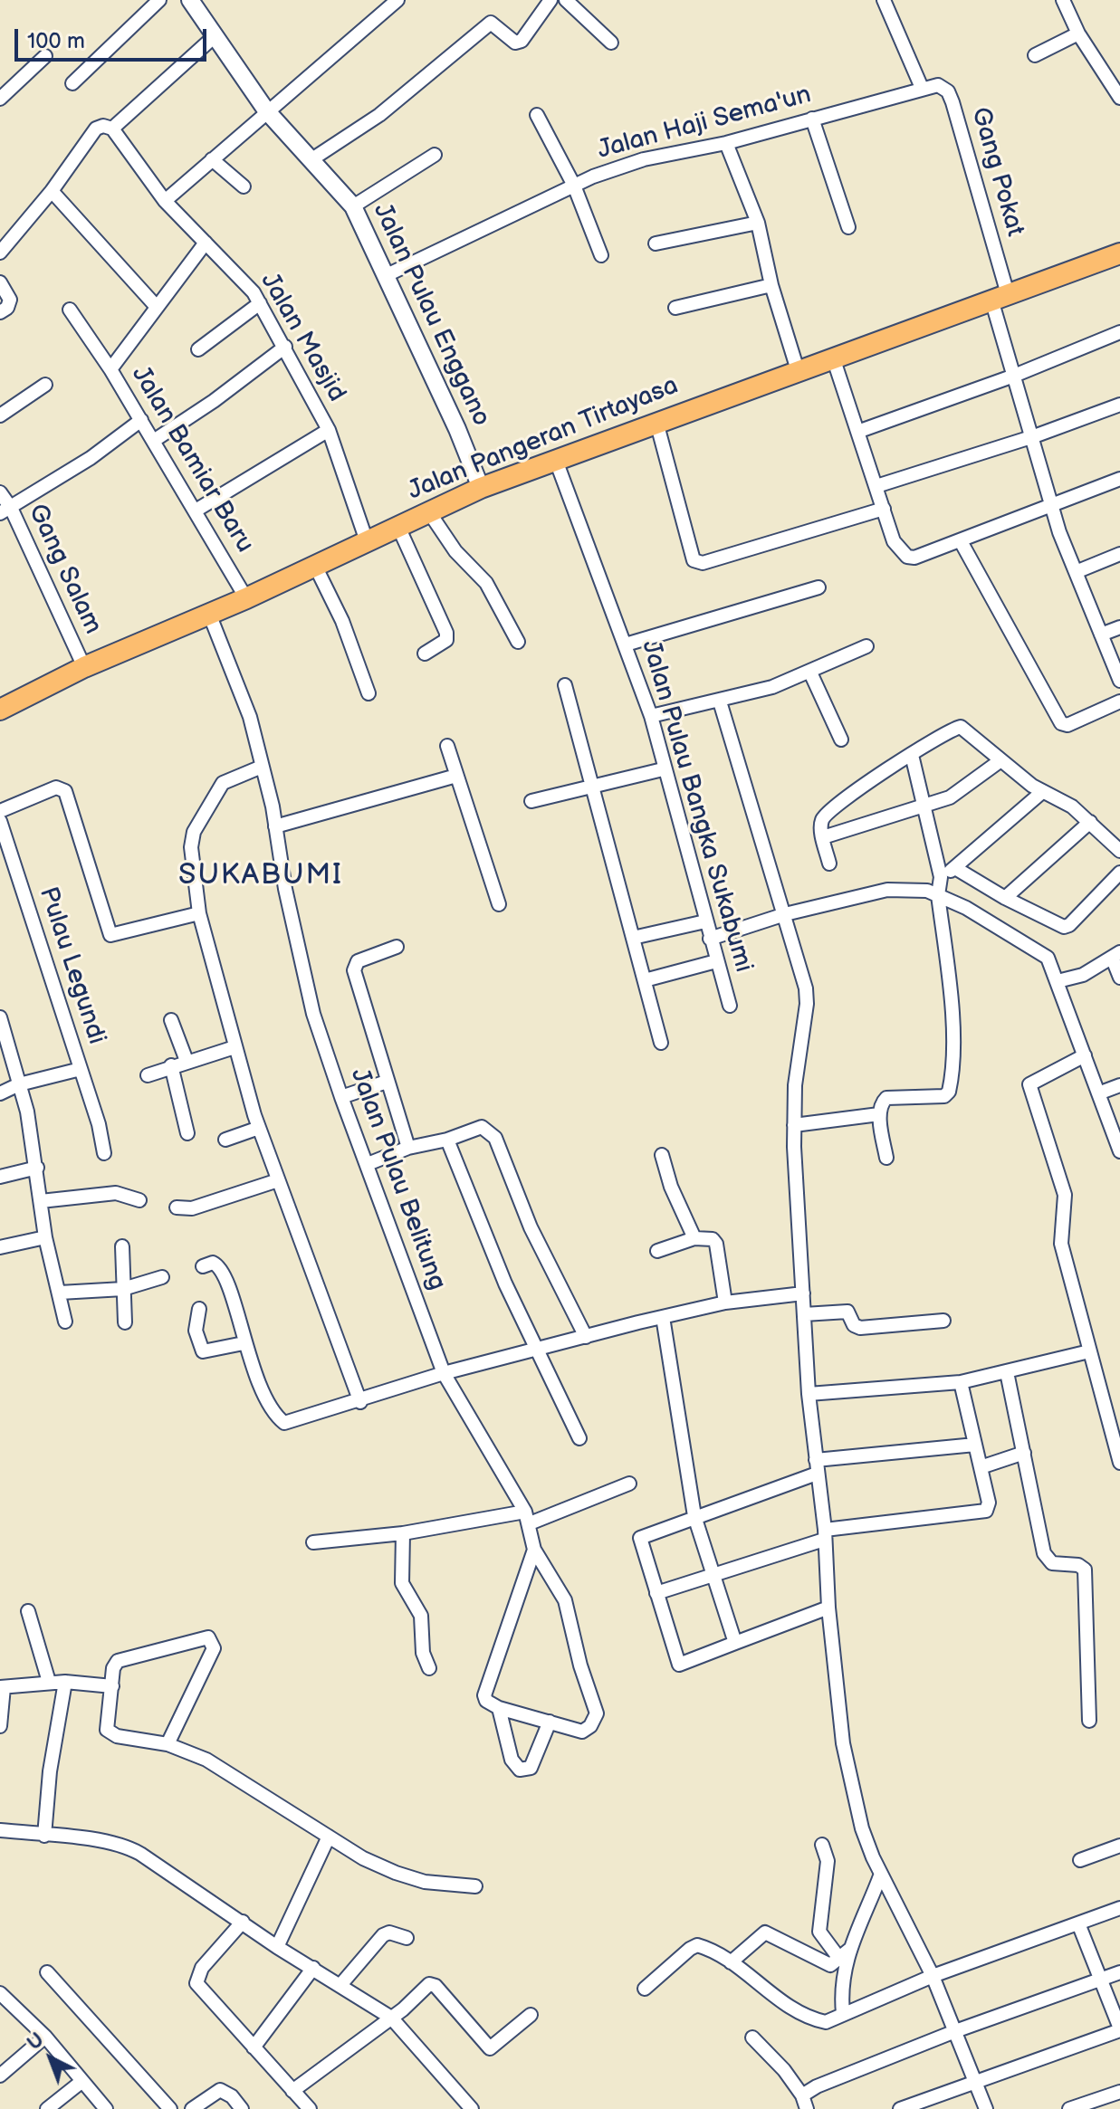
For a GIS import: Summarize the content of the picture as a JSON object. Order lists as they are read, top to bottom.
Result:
{
  "streets": {
    "main road": ["Jalan Pangeran Tirtayasa"],
    "street": [
      "Jalan Haji Sema'un",
      "Gang Pokat",
      "Jalan Pulau Enggano",
      "Jalan Masjid",
      "Jalan Bamiar Baru",
      "Gang Salam",
      "Jalan Pulau Bangka Sukabumi",
      "Pulau Legundi",
      "Jalan Pulau Belitung"
    ]
  },
  "crossings": [
    ["Jalan Haji Sema'un", "Gang Pokat"],
    ["Jalan Haji Sema'un", "Jalan Pulau Enggano"],
    ["Gang Pokat", "Jalan Pangeran Tirtayasa"],
    ["Jalan Pulau Enggano", "Jalan Pangeran Tirtayasa"],
    ["Jalan Masjid", "Jalan Pangeran Tirtayasa"],
    ["Jalan Masjid", "Jalan Bamiar Baru"],
    ["Jalan Pangeran Tirtayasa", "Jalan Bamiar Baru"],
    ["Jalan Pangeran Tirtayasa", "Gang Salam"],
    ["Jalan Pangeran Tirtayasa", "Jalan Pulau Bangka Sukabumi"],
    ["Jalan Pangeran Tirtayasa", "Jalan Pulau Belitung"]
  ],
  "districts": ["SUKABUMI"],
  "scale_bar": "100 m",
  "north": "top left"
}
